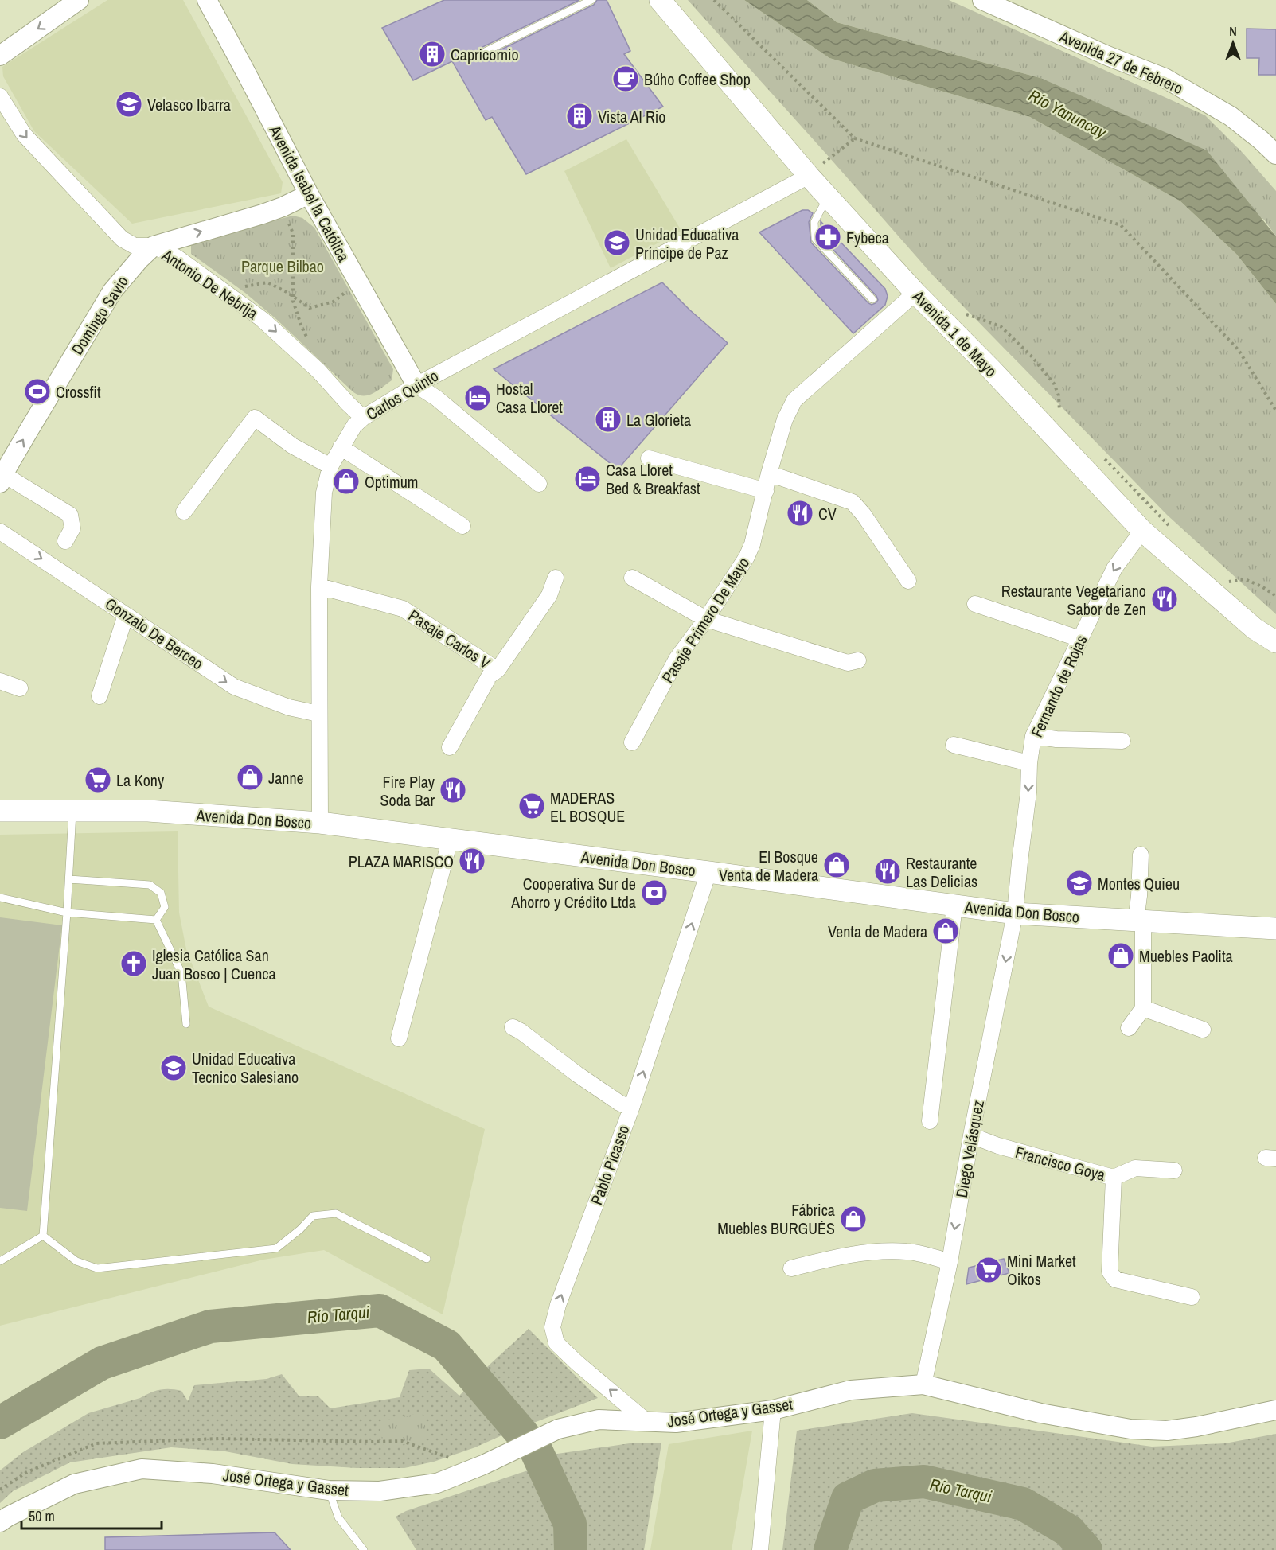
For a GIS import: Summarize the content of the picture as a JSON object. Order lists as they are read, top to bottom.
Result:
{
  "streets": {
    "main road": ["Avenida 1 de Mayo", "Avenida Don Bosco"],
    "street": [
      "Avenida 27 de Febrero",
      "Avenida Isabel la Católica",
      "Antonio De Nebrija",
      "Domingo Savio",
      "Carlos Quinto",
      "Pasaje Primero De Mayo",
      "Gonzalo De Berceo",
      "Pasaje Carlos V",
      "Fernando de Rojas",
      "Diego Velásquez",
      "Francisco Goya",
      "Pablo Picasso",
      "José Ortega y Gasset"
    ]
  },
  "crossings": [
    ["Avenida Isabel la Católica", "Domingo Savio"],
    ["Avenida Isabel la Católica", "Carlos Quinto"],
    ["Antonio De Nebrija", "Domingo Savio"],
    ["Antonio De Nebrija", "Carlos Quinto"],
    ["Avenida 1 de Mayo", "Carlos Quinto"],
    ["Avenida 1 de Mayo", "Pasaje Primero De Mayo"],
    ["Avenida 1 de Mayo", "Fernando de Rojas"],
    ["Carlos Quinto", "Gonzalo De Berceo"],
    ["Carlos Quinto", "Pasaje Carlos V"],
    ["Carlos Quinto", "Avenida Don Bosco"],
    ["Fernando de Rojas", "Avenida Don Bosco"],
    ["Fernando de Rojas", "Diego Velásquez"],
    ["Avenida Don Bosco", "Diego Velásquez"],
    ["Avenida Don Bosco", "Pablo Picasso"],
    ["Diego Velásquez", "Francisco Goya"],
    ["Diego Velásquez", "José Ortega y Gasset"],
    ["Pablo Picasso", "José Ortega y Gasset"]
  ],
  "one_way": [
    "Antonio De Nebrija",
    "Domingo Savio",
    "Gonzalo De Berceo",
    "Fernando de Rojas",
    "Pablo Picasso"
  ],
  "water": ["Río Yanuncay", "Río Tarqui"],
  "parks": ["Parque Bilbao"],
  "places": {
    "building": ["Capricornio", "Vista Al Rio", "La Glorieta"],
    "cafe": ["Búho Coffee Shop"],
    "school or university": [
      "Velasco Ibarra",
      "Unidad Educativa Príncipe de Paz",
      "Montes Quieu",
      "Unidad Educativa Tecnico Salesiano"
    ],
    "pharmacy": ["Fybeca"],
    "sports": ["Crossfit"],
    "hotel": ["Hostal Casa Lloret", "Casa Lloret Bed & Breakfast"],
    "shop": [
      "Optimum",
      "Janne",
      "El Bosque Venta de Madera",
      "Venta de Madera",
      "Muebles Paolita",
      "Fábrica Muebles BURGUÉS"
    ],
    "restaurant": [
      "CV",
      "Restaurante Vegetariano Sabor de Zen",
      "Fire Play Soda Bar",
      "PLAZA MARISCO",
      "Restaurante Las Delicias"
    ],
    "supermarket": ["La Kony", "MADERAS EL BOSQUE", "Mini Market Oikos"],
    "bank": ["Cooperativa Sur de Ahorro y Crédito Ltda"],
    "church": ["Iglesia Católica San Juan Bosco | Cuenca"]
  },
  "scale_bar": "50 m",
  "north": "top"
}
